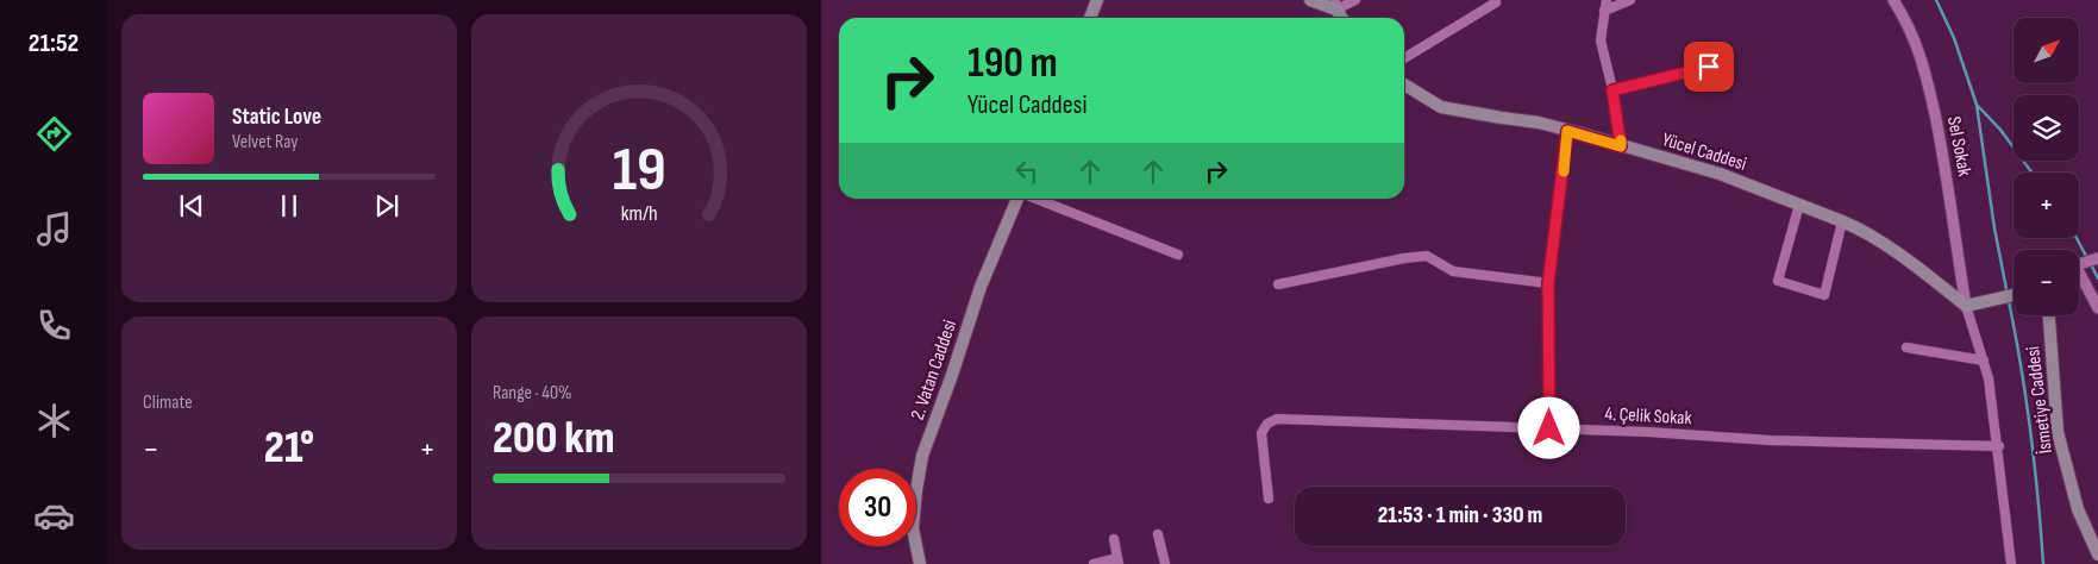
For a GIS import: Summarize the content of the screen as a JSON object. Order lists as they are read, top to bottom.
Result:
{
  "streets": {
    "main road": ["Yücel Caddesi", "2. Vatan Caddesi", "İsmetiye Caddesi"],
    "street": ["Sel Sokak", "4. Çelik Sokak"]
  },
  "crossings": [
    ["Sel Sokak", "Yücel Caddesi"]
  ],
  "north": "top right",
  "page": {
    "tabs": "21:52",
    "map_buttons": ["+", "−"],
    "turn": ["190 m", "Yücel Caddesi"],
    "song": ["Static Love", "Velvet Ray"],
    "tile": [
      "Climate",
      ["Range · 40%", "200 km"]
    ],
    "heat": ["−", "21°", "+"],
    "limit": "30",
    "trip": "21:53 · 1 min · 330 m",
    "gauge": ["19", "km/h"]
  }
}
